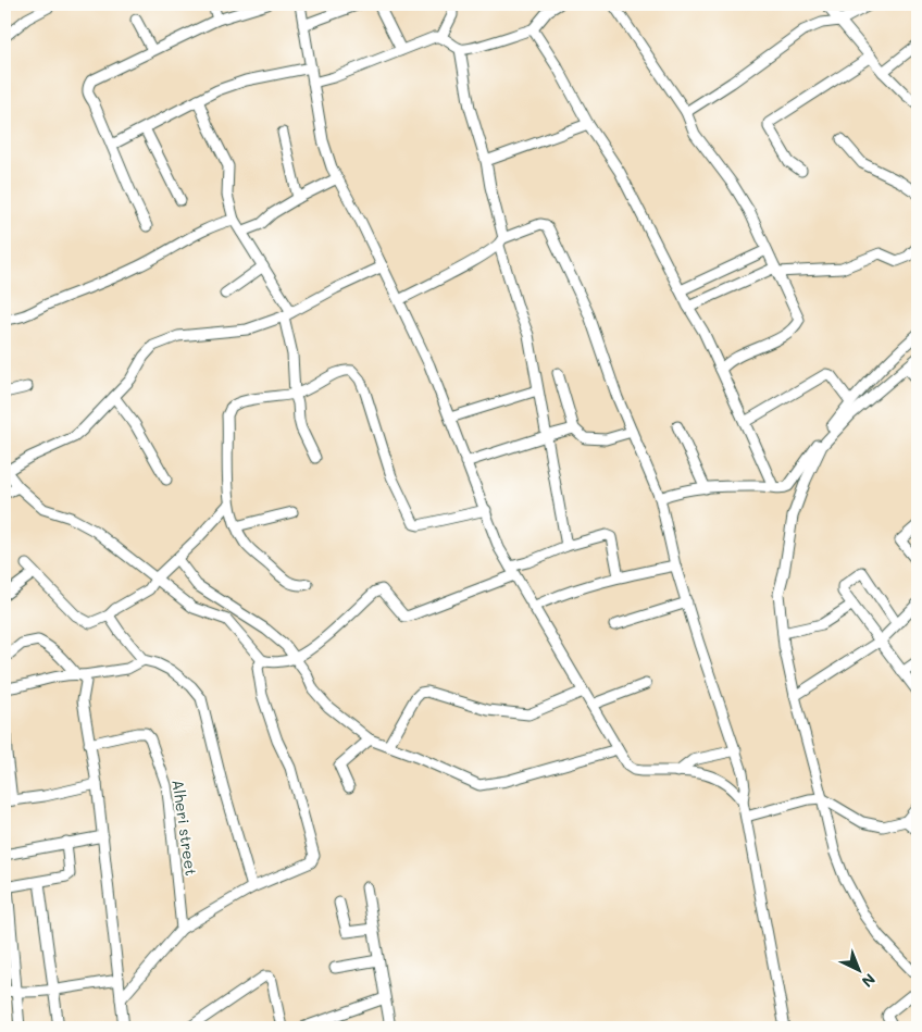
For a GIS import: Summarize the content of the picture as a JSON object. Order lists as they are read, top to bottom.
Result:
{
  "streets": {
    "street": ["Alheri street"]
  },
  "north": "bottom right"
}
